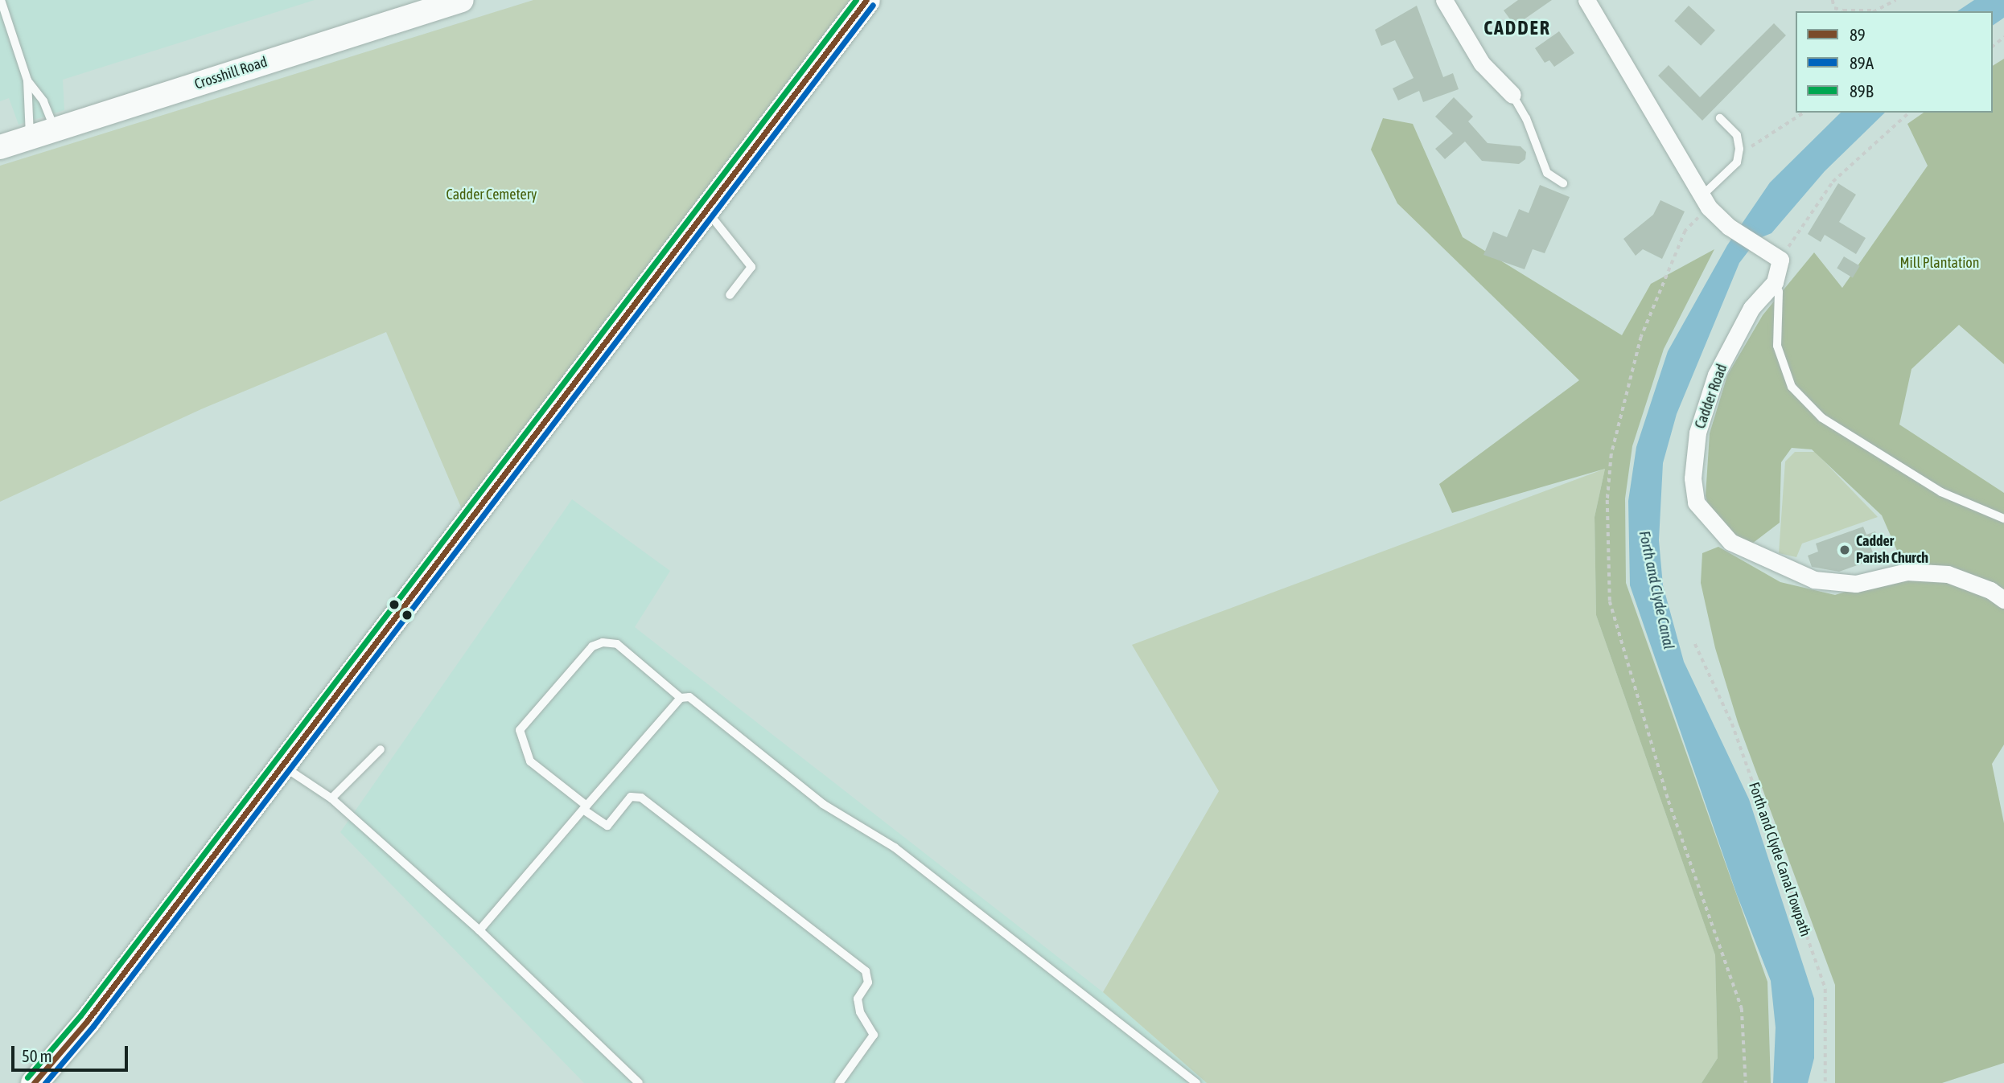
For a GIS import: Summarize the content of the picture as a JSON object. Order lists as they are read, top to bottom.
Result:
{
  "streets": {
    "main road": ["Crosshill Road"],
    "street": ["Cadder Road"],
    "path": ["Forth and Clyde Canal Towpath"]
  },
  "districts": ["CADDER"],
  "water": ["Forth and Clyde Canal"],
  "parks": ["Cadder Cemetery", "Mill Plantation"],
  "places": ["Cadder Parish Church"],
  "lines": ["transit line 89", "transit line 89B", "transit line 89A"],
  "legend": ["89", "89A", "89B"],
  "scale_bar": "50 m"
}
